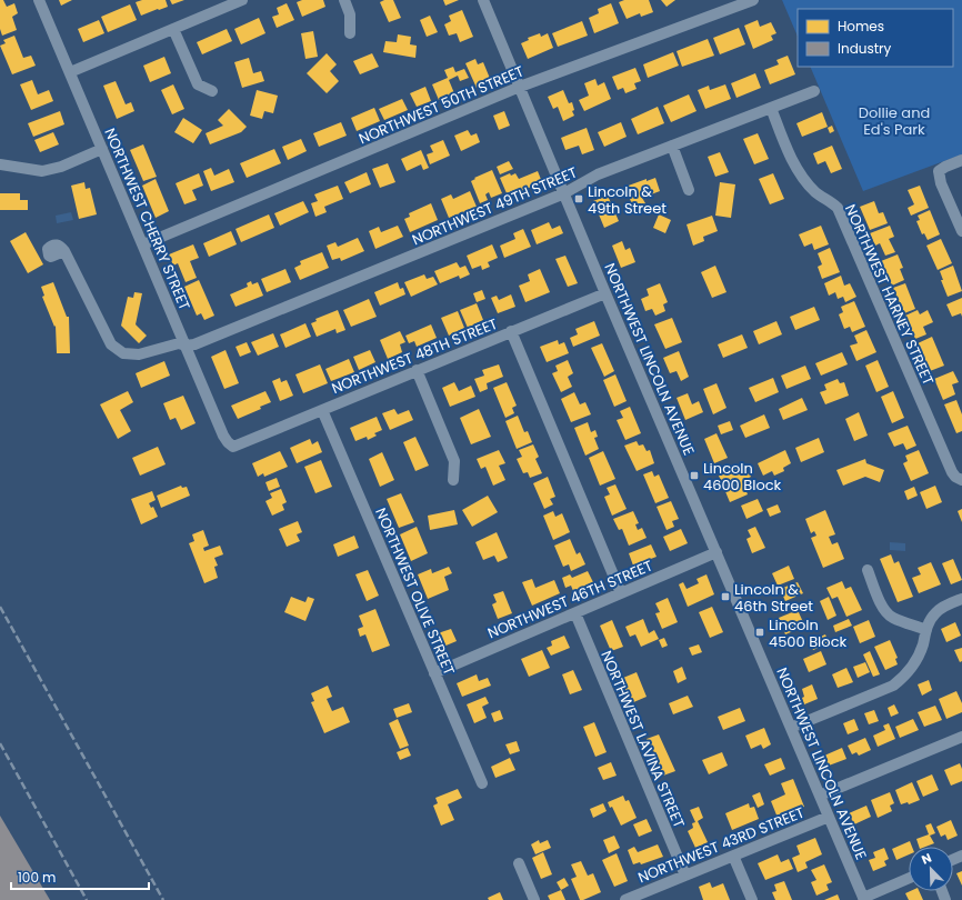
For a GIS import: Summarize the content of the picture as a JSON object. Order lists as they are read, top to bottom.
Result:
{
  "streets": {
    "street": [
      "NORTHWEST 50TH STREET",
      "NORTHWEST 49TH STREET",
      "NORTHWEST CHERRY STREET",
      "NORTHWEST HARNEY STREET",
      "NORTHWEST 48TH STREET",
      "NORTHWEST LINCOLN AVENUE",
      "NORTHWEST OLIVE STREET",
      "NORTHWEST 46TH STREET",
      "NORTHWEST LAVINA STREET",
      "NORTHWEST 43RD STREET"
    ]
  },
  "crossings": [
    ["NORTHWEST 50TH STREET", "NORTHWEST CHERRY STREET"],
    ["NORTHWEST 50TH STREET", "NORTHWEST LINCOLN AVENUE"],
    ["NORTHWEST 49TH STREET", "NORTHWEST CHERRY STREET"],
    ["NORTHWEST 49TH STREET", "NORTHWEST HARNEY STREET"],
    ["NORTHWEST 49TH STREET", "NORTHWEST LINCOLN AVENUE"],
    ["NORTHWEST CHERRY STREET", "NORTHWEST 48TH STREET"],
    ["NORTHWEST 48TH STREET", "NORTHWEST LINCOLN AVENUE"],
    ["NORTHWEST 48TH STREET", "NORTHWEST OLIVE STREET"],
    ["NORTHWEST LINCOLN AVENUE", "NORTHWEST 46TH STREET"],
    ["NORTHWEST LINCOLN AVENUE", "NORTHWEST 43RD STREET"],
    ["NORTHWEST OLIVE STREET", "NORTHWEST 46TH STREET"],
    ["NORTHWEST 46TH STREET", "NORTHWEST LAVINA STREET"],
    ["NORTHWEST LAVINA STREET", "NORTHWEST 43RD STREET"]
  ],
  "parks": ["Dollie and Ed's Park"],
  "places": {
    "transit": [
      "Lincoln & 49th Street",
      "Lincoln 4600 Block",
      "Lincoln & 46th Street",
      "Lincoln 4500 Block"
    ]
  },
  "legend": ["Homes", "Industry"],
  "scale_bar": "100 m",
  "north": "top left"
}
